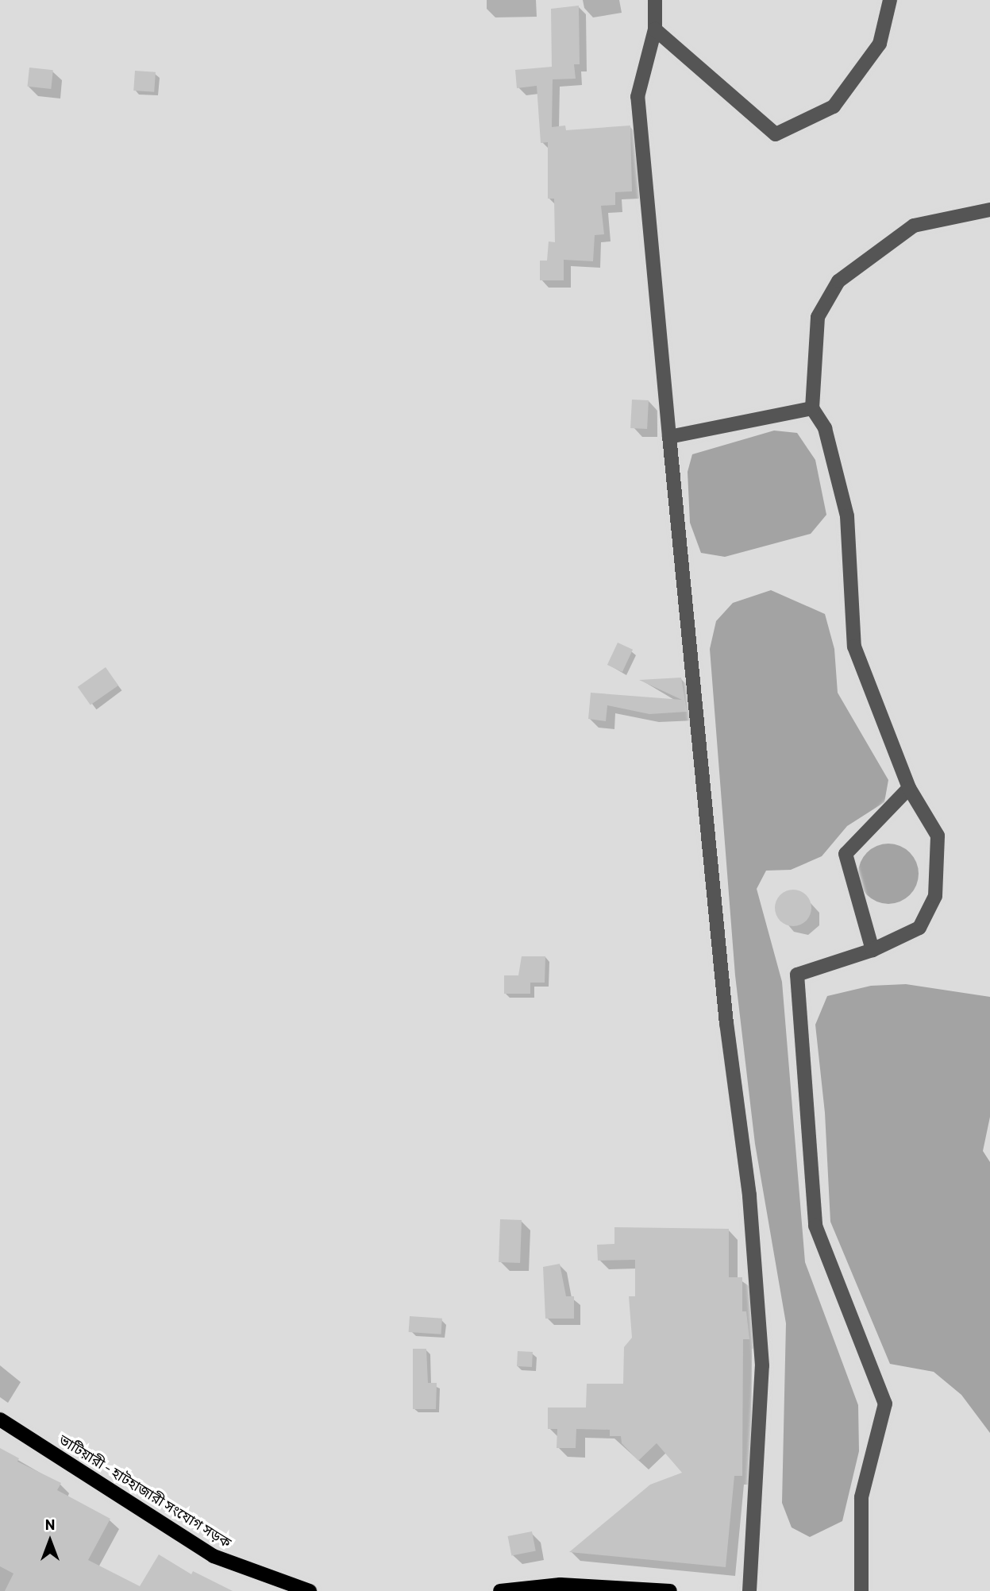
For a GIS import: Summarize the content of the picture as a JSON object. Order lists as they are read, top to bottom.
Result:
{
  "streets": {
    "main road": ["ভাটিয়ারী - হাটহাজারী সংযোগ সড়ক"]
  },
  "north": "top"
}
